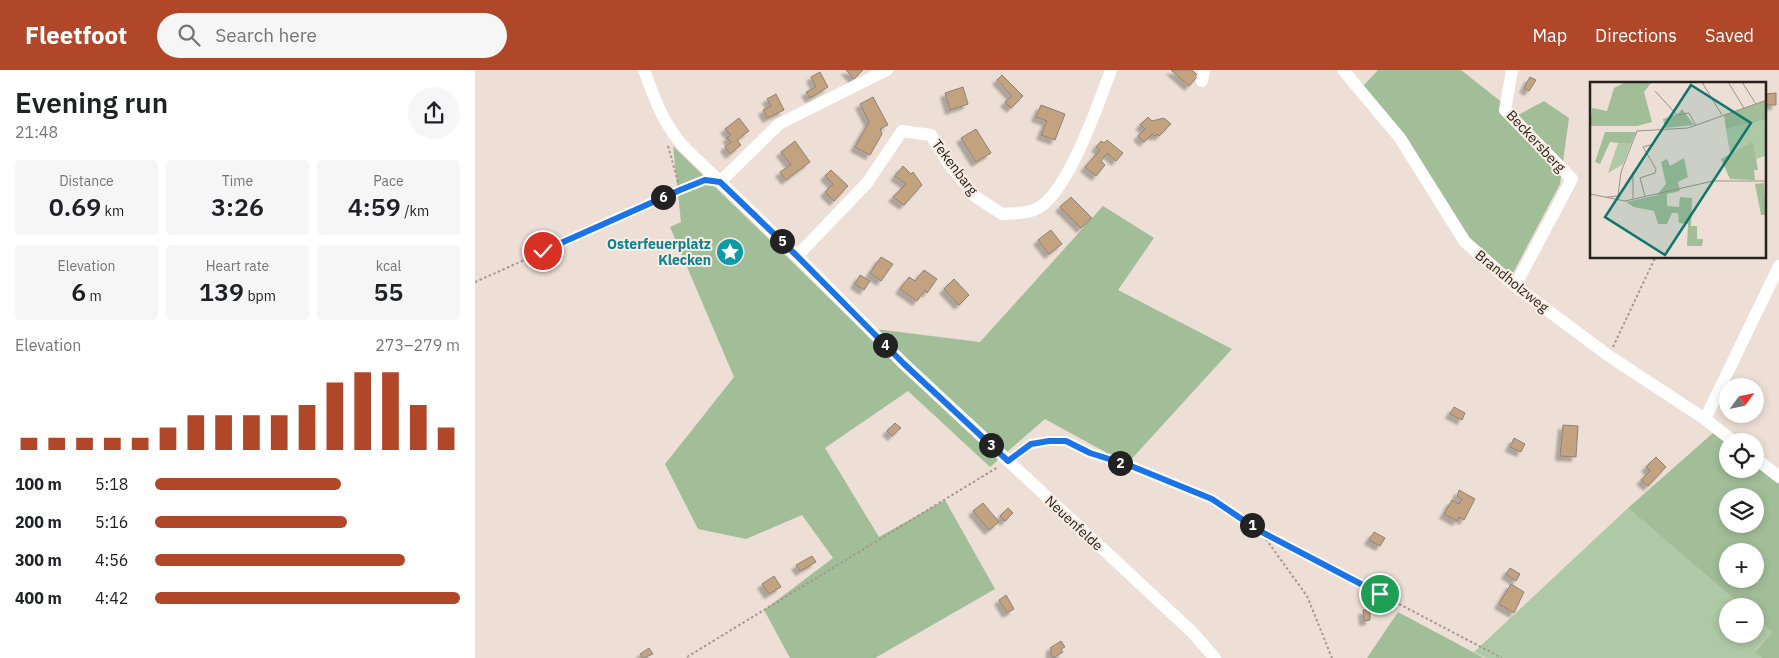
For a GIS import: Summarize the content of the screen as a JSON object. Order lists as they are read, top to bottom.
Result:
{
  "streets": {
    "street": [
      "Beckersberg",
      "Tekenbarg",
      "Brandholzweg",
      "Neuenfelde"
    ]
  },
  "crossings": [
    ["Beckersberg", "Brandholzweg"],
    ["Tekenbarg", "Neuenfelde"]
  ],
  "places": {
    "place": ["Osterfeuerplatz Klecken"]
  },
  "north": "top right",
  "page": {
    "header": "Fleetfoot",
    "search": "Search here",
    "nav": ["Map", "Directions", "Saved"],
    "heading": ["Evening run", "21:48"],
    "stats": [
      ["Distance", "0.69 km"],
      ["Time", "3:26"],
      ["Pace", "4:59 /km"],
      ["Elevation", "6 m"],
      ["Heart rate", "139 bpm"],
      ["kcal", "55"]
    ],
    "pins": [
      "6",
      "5",
      "4",
      "3",
      "2",
      "1"
    ],
    "chart": ["Elevation", "273–279 m"],
    "map_buttons": ["+", "−"],
    "list": [
      {
        "name": "100 m",
        "note": "5:18"
      },
      {
        "name": "200 m",
        "note": "5:16"
      },
      {
        "name": "300 m",
        "note": "4:56"
      },
      {
        "name": "400 m",
        "note": "4:42"
      }
    ]
  }
}
